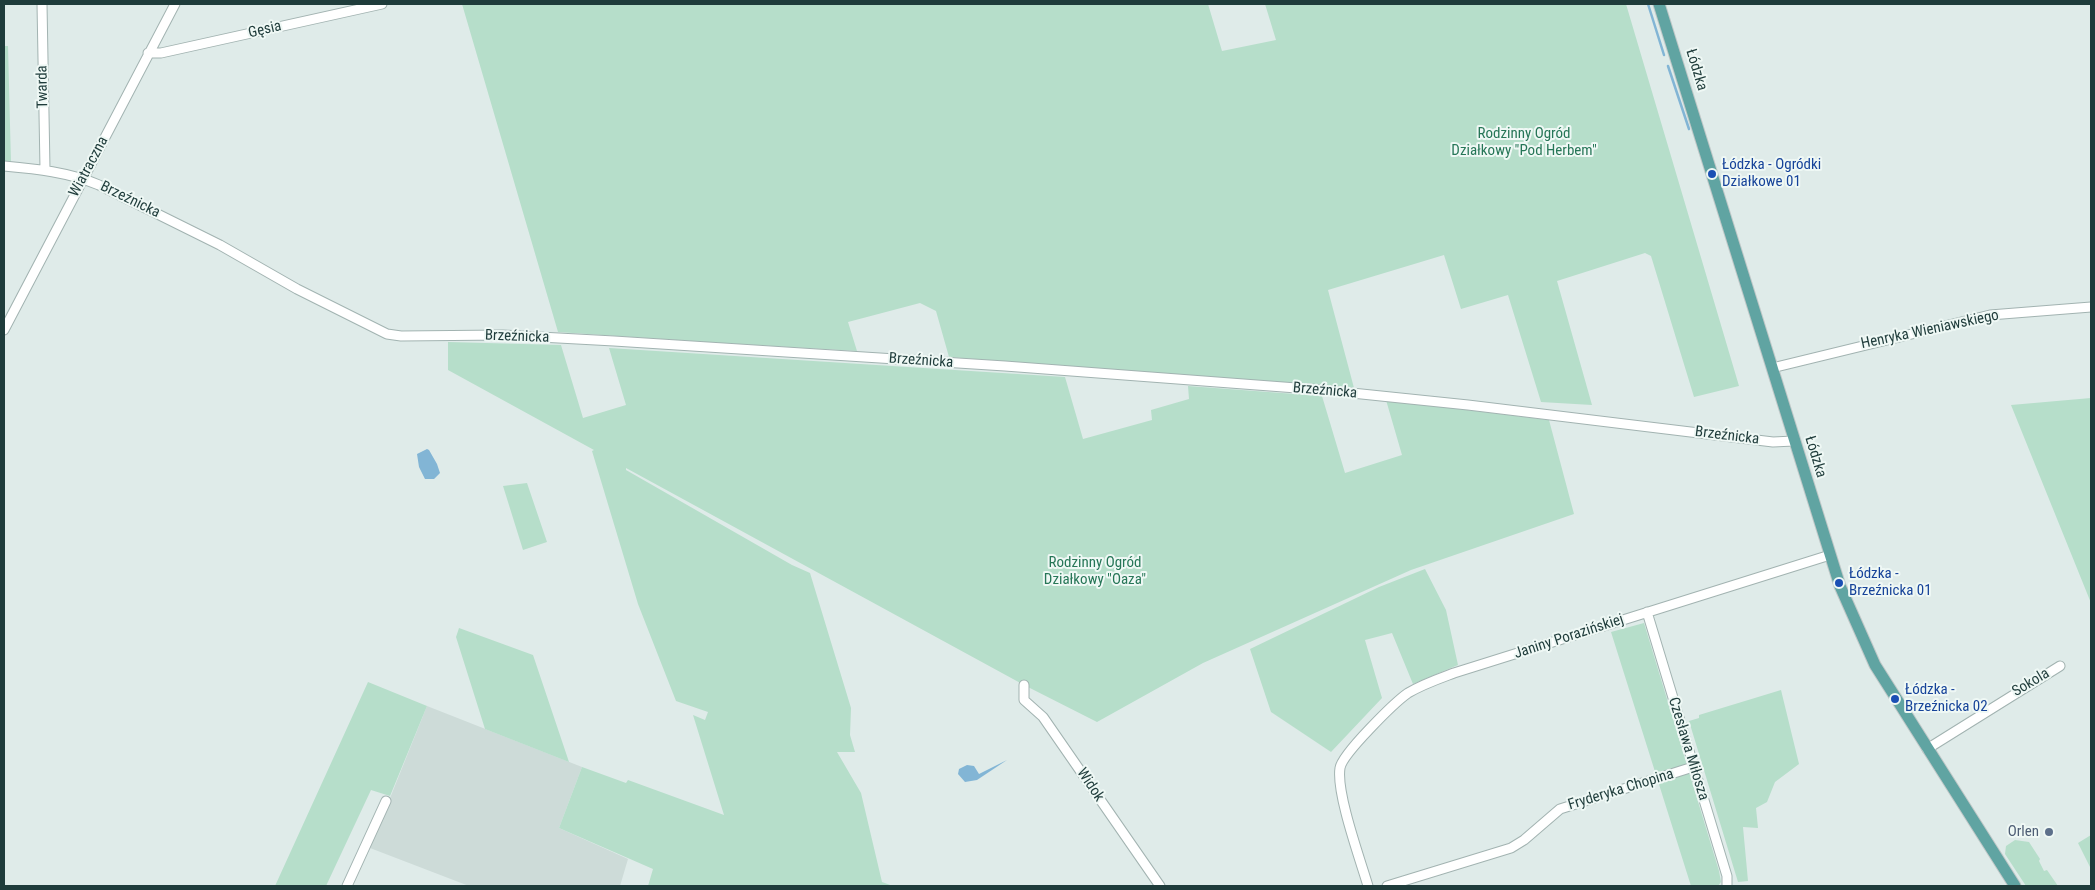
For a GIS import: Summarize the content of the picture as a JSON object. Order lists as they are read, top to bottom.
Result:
{
  "streets": {
    "main road": ["Łódzka"],
    "street": [
      "Gęsia",
      "Twarda",
      "Wiatraczna",
      "Brzeźnicka",
      "Henryka Wieniawskiego",
      "Janiny Porazińskiej",
      "Sokola",
      "Czesława Miłosza",
      "Widok",
      "Fryderyka Chopina"
    ]
  },
  "crossings": [
    ["Gęsia", "Wiatraczna"],
    ["Łódzka", "Brzeźnicka"],
    ["Łódzka", "Henryka Wieniawskiego"],
    ["Łódzka", "Janiny Porazińskiej"],
    ["Łódzka", "Sokola"],
    ["Twarda", "Brzeźnicka"],
    ["Wiatraczna", "Brzeźnicka"],
    ["Janiny Porazińskiej", "Czesława Miłosza"],
    ["Czesława Miłosza", "Fryderyka Chopina"]
  ],
  "parks": ["Rodzinny Ogród Działkowy \"Pod Herbem\"", "Rodzinny Ogród Działkowy \"Oaza\""],
  "places": [
    "Łódzka - Ogródki Działkowe 01",
    "Łódzka - Brzeźnicka 01",
    "Łódzka - Brzeźnicka 02",
    "Orlen"
  ]
}
